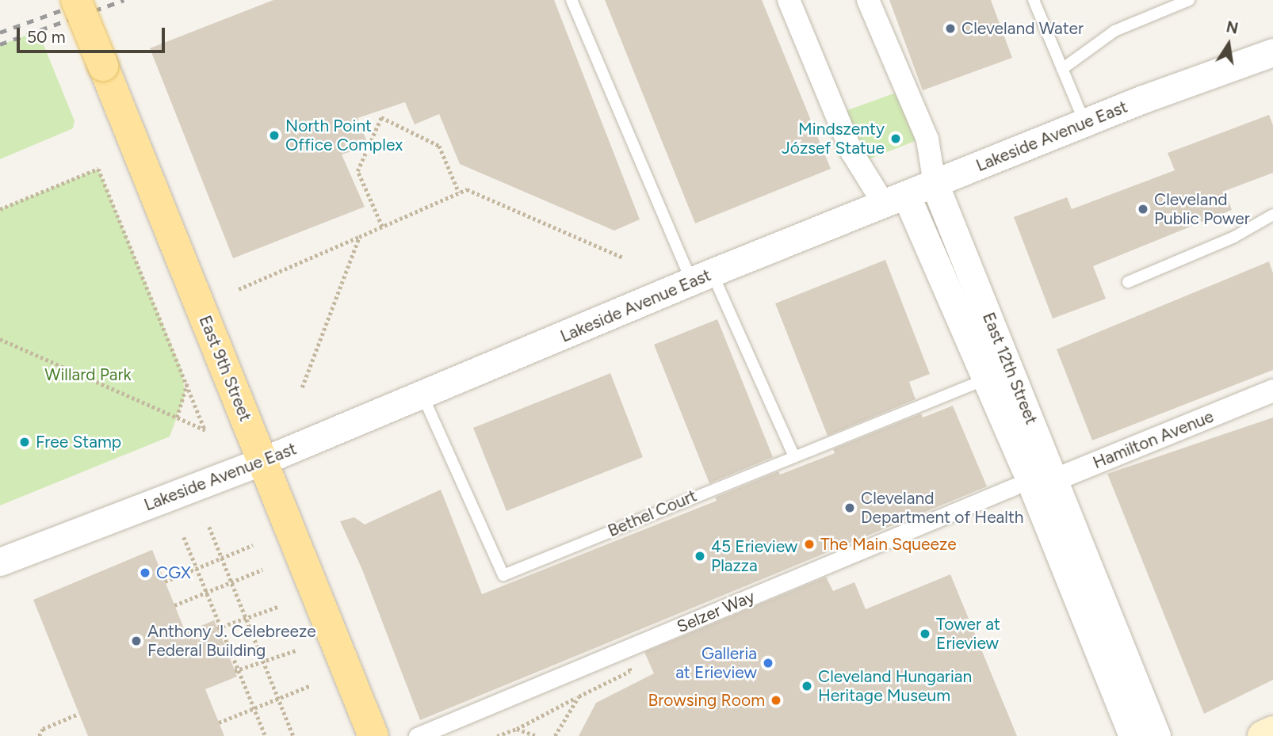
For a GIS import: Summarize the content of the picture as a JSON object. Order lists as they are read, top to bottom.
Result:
{
  "streets": {
    "main road": ["East 9th Street"],
    "street": [
      "Lakeside Avenue East",
      "East 12th Street",
      "Hamilton Avenue",
      "Selzer Way"
    ],
    "lane": ["Bethel Court"]
  },
  "crossings": [
    ["Lakeside Avenue East", "East 9th Street"],
    ["Lakeside Avenue East", "East 12th Street"],
    ["Lakeside Avenue East", "Bethel Court"],
    ["East 12th Street", "Hamilton Avenue"],
    ["East 12th Street", "Bethel Court"],
    ["East 12th Street", "Selzer Way"],
    ["Hamilton Avenue", "Selzer Way"]
  ],
  "parks": ["Willard Park"],
  "places": [
    "Cleveland Water",
    "North Point Office Complex",
    "Mindszenty József Statue",
    "Cleveland Public Power",
    "Free Stamp",
    "Cleveland Department of Health",
    "The Main Squeeze",
    "45 Erieview Plazza",
    "CGX",
    "Tower at Erieview",
    "Anthony J. Celebreeze Federal Building",
    "Galleria at Erieview",
    "Cleveland Hungarian Heritage Museum",
    "Browsing Room"
  ],
  "scale_bar": "50 m",
  "north": "top"
}
